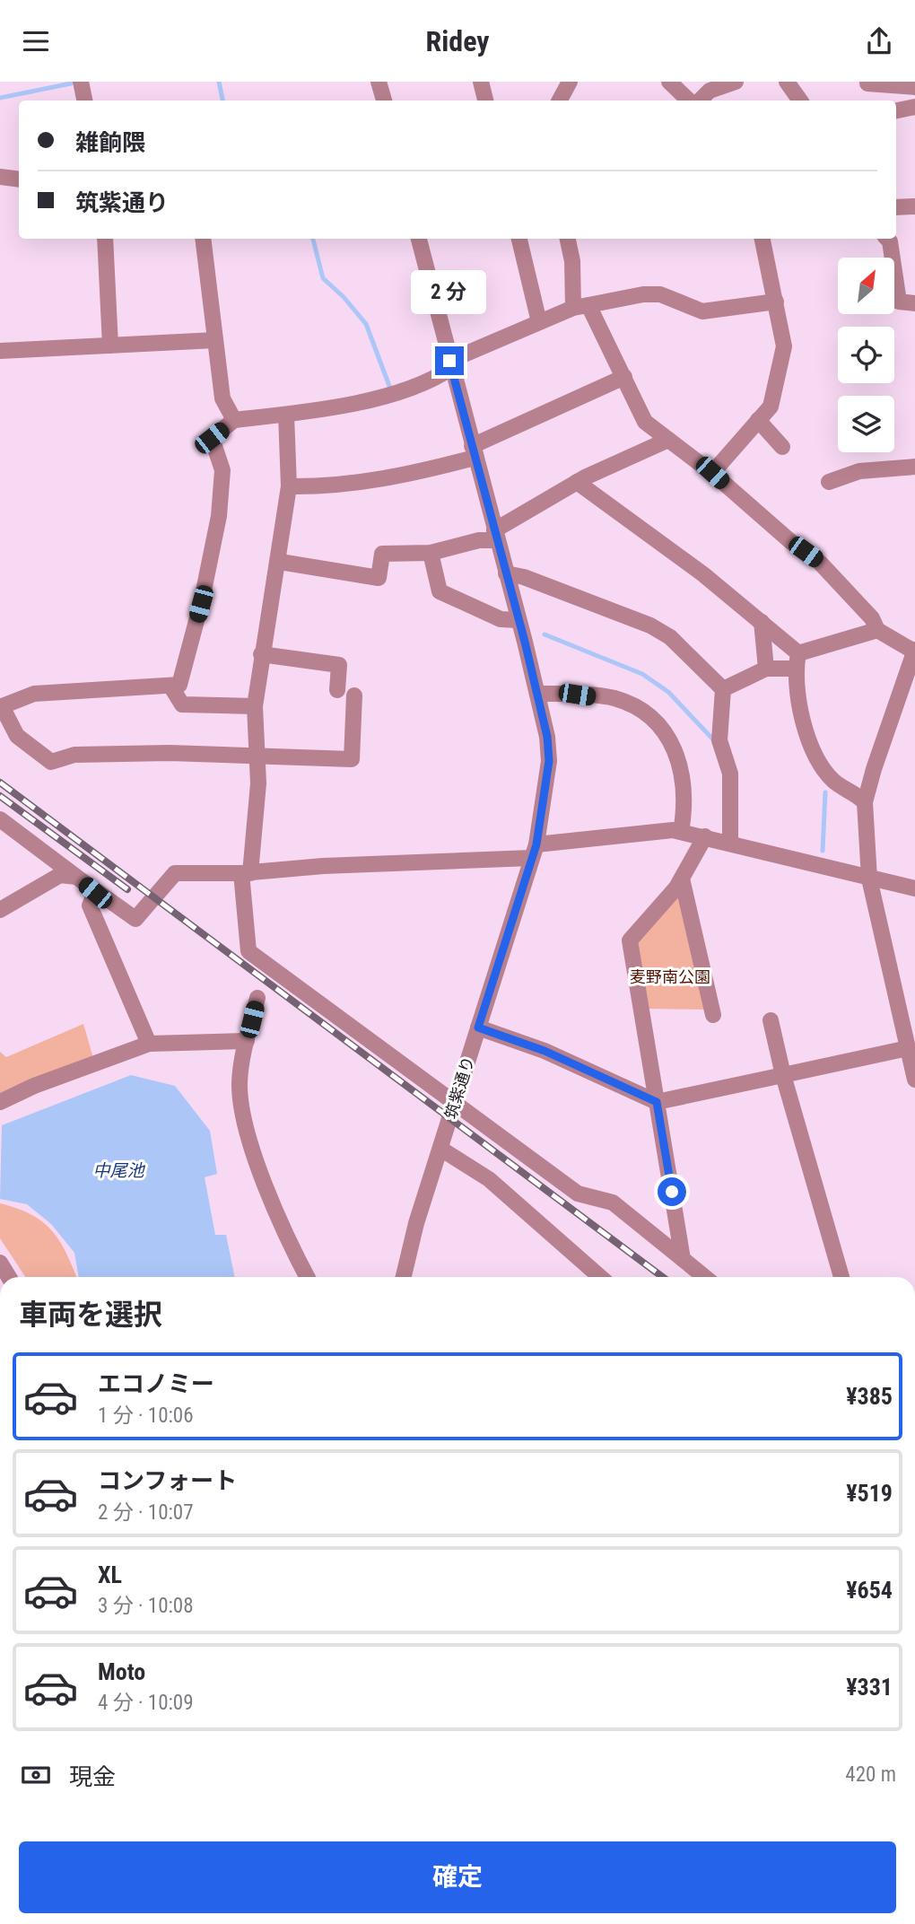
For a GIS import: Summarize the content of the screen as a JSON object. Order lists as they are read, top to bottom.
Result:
{
  "streets": {
    "street": ["筑紫通り"]
  },
  "water": ["中尾池"],
  "parks": ["麦野南公園"],
  "north": "top right",
  "page": {
    "header": "Ridey",
    "banner": ["雑餉隈", "筑紫通り"],
    "bubble": "2 分",
    "heading": "車両を選択",
    "list": [
      {
        "name": "エコノミー",
        "note": "1 分 · 10:06",
        "value": "¥385"
      },
      {
        "name": "コンフォート",
        "note": "2 分 · 10:07",
        "value": "¥519"
      },
      {
        "name": "XL",
        "note": "3 分 · 10:08",
        "value": "¥654"
      },
      {
        "name": "Moto",
        "note": "4 分 · 10:09",
        "value": "¥331"
      }
    ],
    "pay": ["現金", "420 m"],
    "buttons": "確定"
  }
}
